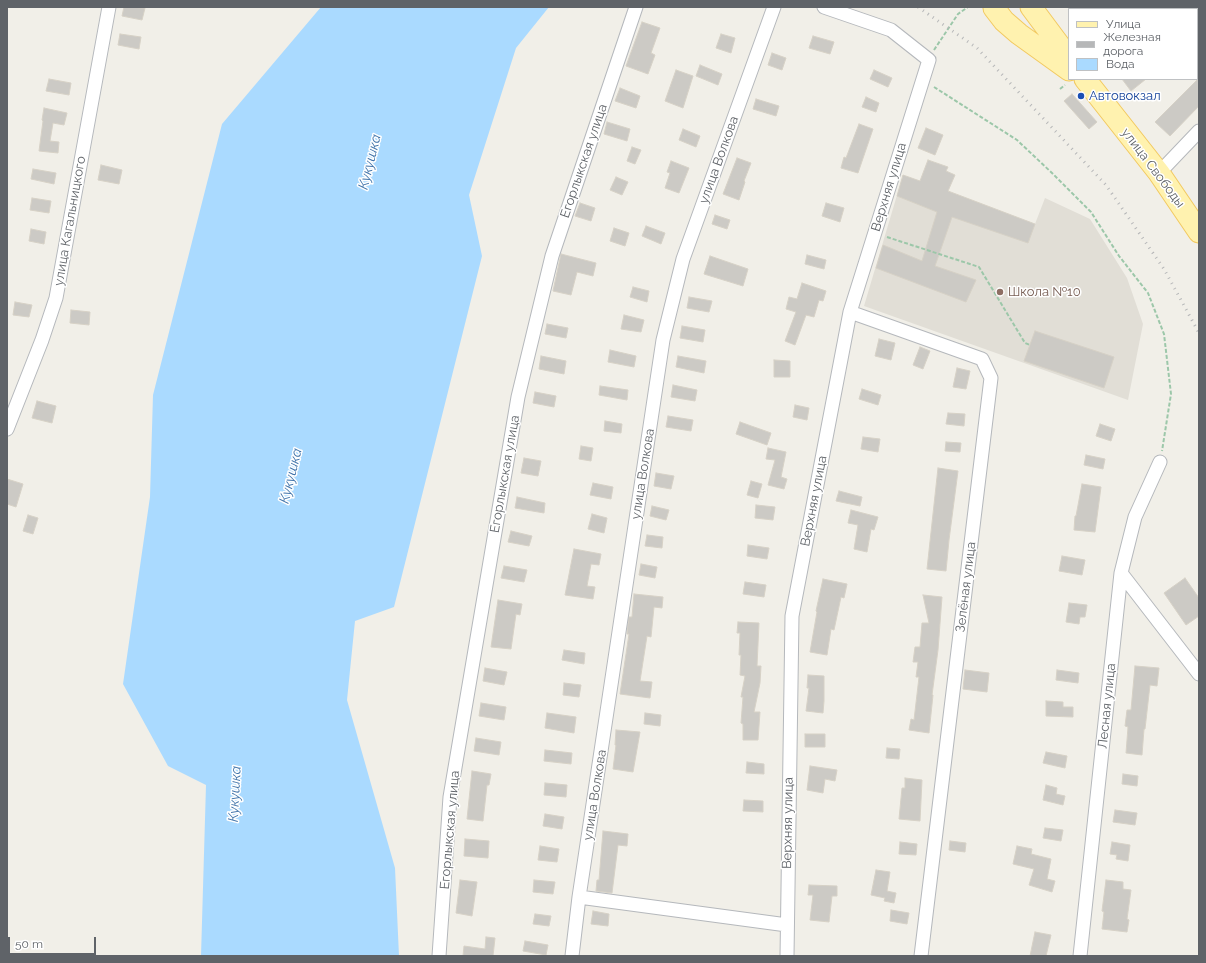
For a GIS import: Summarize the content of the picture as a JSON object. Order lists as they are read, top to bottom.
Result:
{
  "streets": {
    "main road": ["улица Свободы"],
    "street": [
      "улица Волкова",
      "Егорлыкская улица",
      "Верхняя улица",
      "улица Кагальницкого",
      "Зелёная улица",
      "Лесная улица"
    ]
  },
  "crossings": [
    ["Верхняя улица", "Зелёная улица"]
  ],
  "water": ["Кукушка"],
  "places": ["Автовокзал", "Школа №10"],
  "legend": ["Улица", "Железная дорога", "Вода"],
  "scale_bar": "50 m"
}
